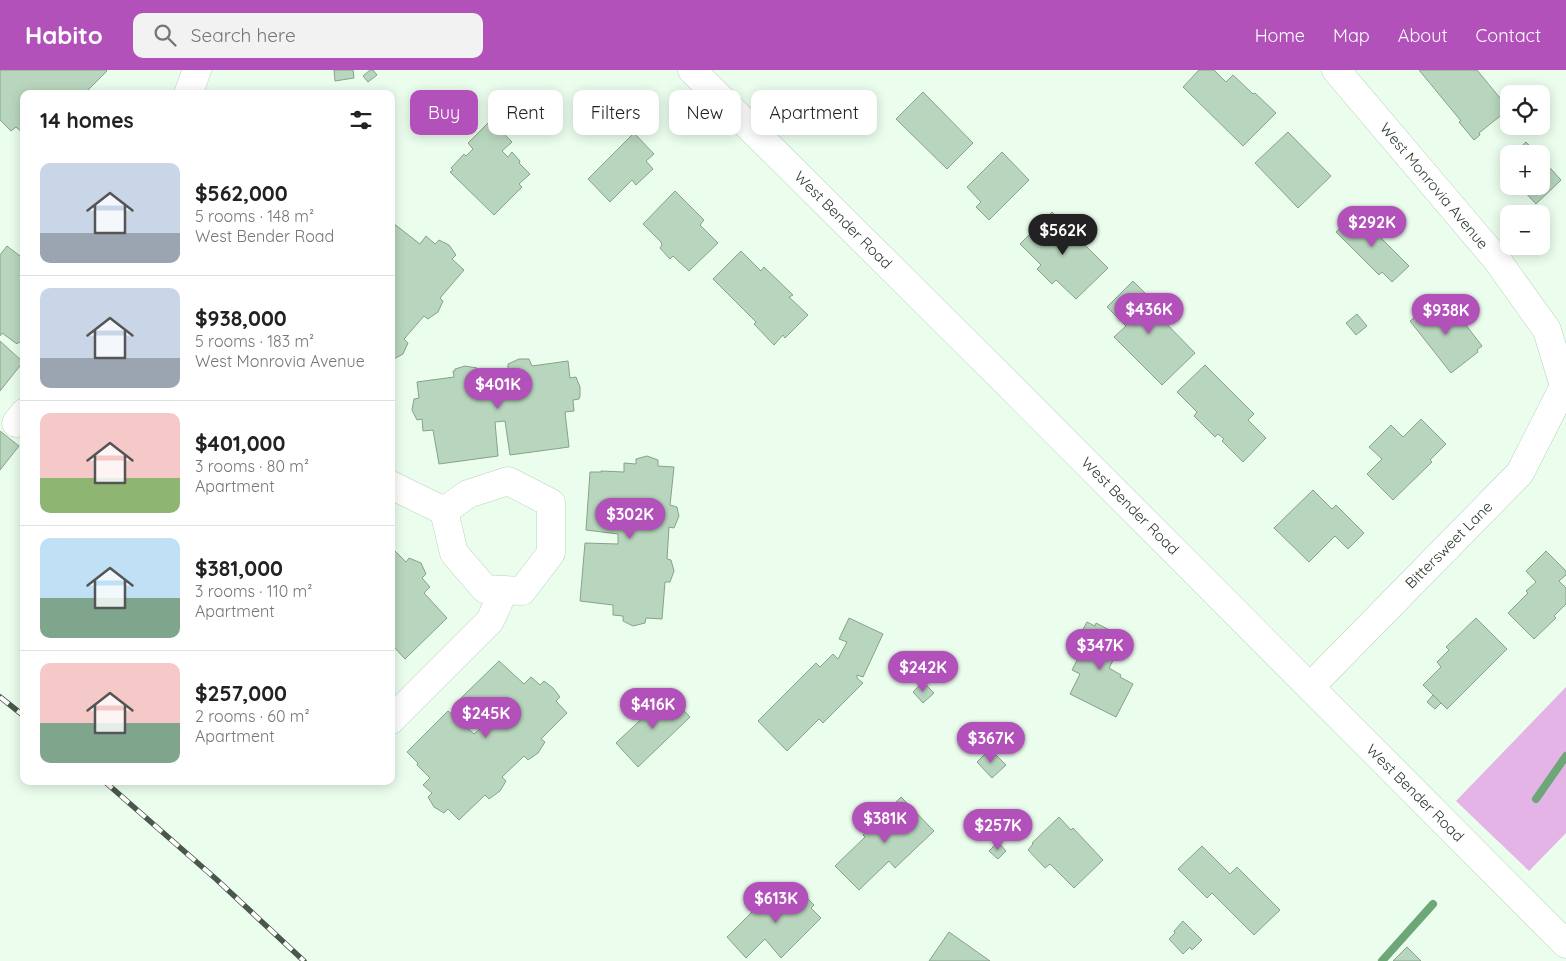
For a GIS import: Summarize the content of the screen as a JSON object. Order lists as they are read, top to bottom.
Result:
{
  "streets": {
    "street": ["West Monrovia Avenue", "West Bender Road", "Bittersweet Lane"]
  },
  "crossings": [
    ["West Monrovia Avenue", "Bittersweet Lane"],
    ["West Bender Road", "Bittersweet Lane"]
  ],
  "page": {
    "header": "Habito",
    "search": "Search here",
    "nav": [
      "Home",
      "Map",
      "About",
      "Contact"
    ],
    "map_buttons": ["+", "−"],
    "chip": [
      "Buy",
      "Rent",
      "Filters",
      "New",
      "Apartment"
    ],
    "heading": "14 homes",
    "list": [
      {
        "name": "$562,000",
        "note": "5 rooms · 148 m² · West Bender Road"
      },
      {
        "name": "$938,000",
        "note": "5 rooms · 183 m² · West Monrovia Avenue"
      },
      {
        "name": "$401,000",
        "note": "3 rooms · 80 m² · Apartment"
      },
      {
        "name": "$381,000",
        "note": "3 rooms · 110 m² · Apartment"
      },
      {
        "name": "$257,000",
        "note": "2 rooms · 60 m² · Apartment"
      }
    ],
    "price": [
      "$292K",
      "$562K",
      "$436K",
      "$938K",
      "$401K",
      "$302K",
      "$347K",
      "$242K",
      "$416K",
      "$245K",
      "$367K",
      "$381K",
      "$257K",
      "$613K"
    ]
  }
}
